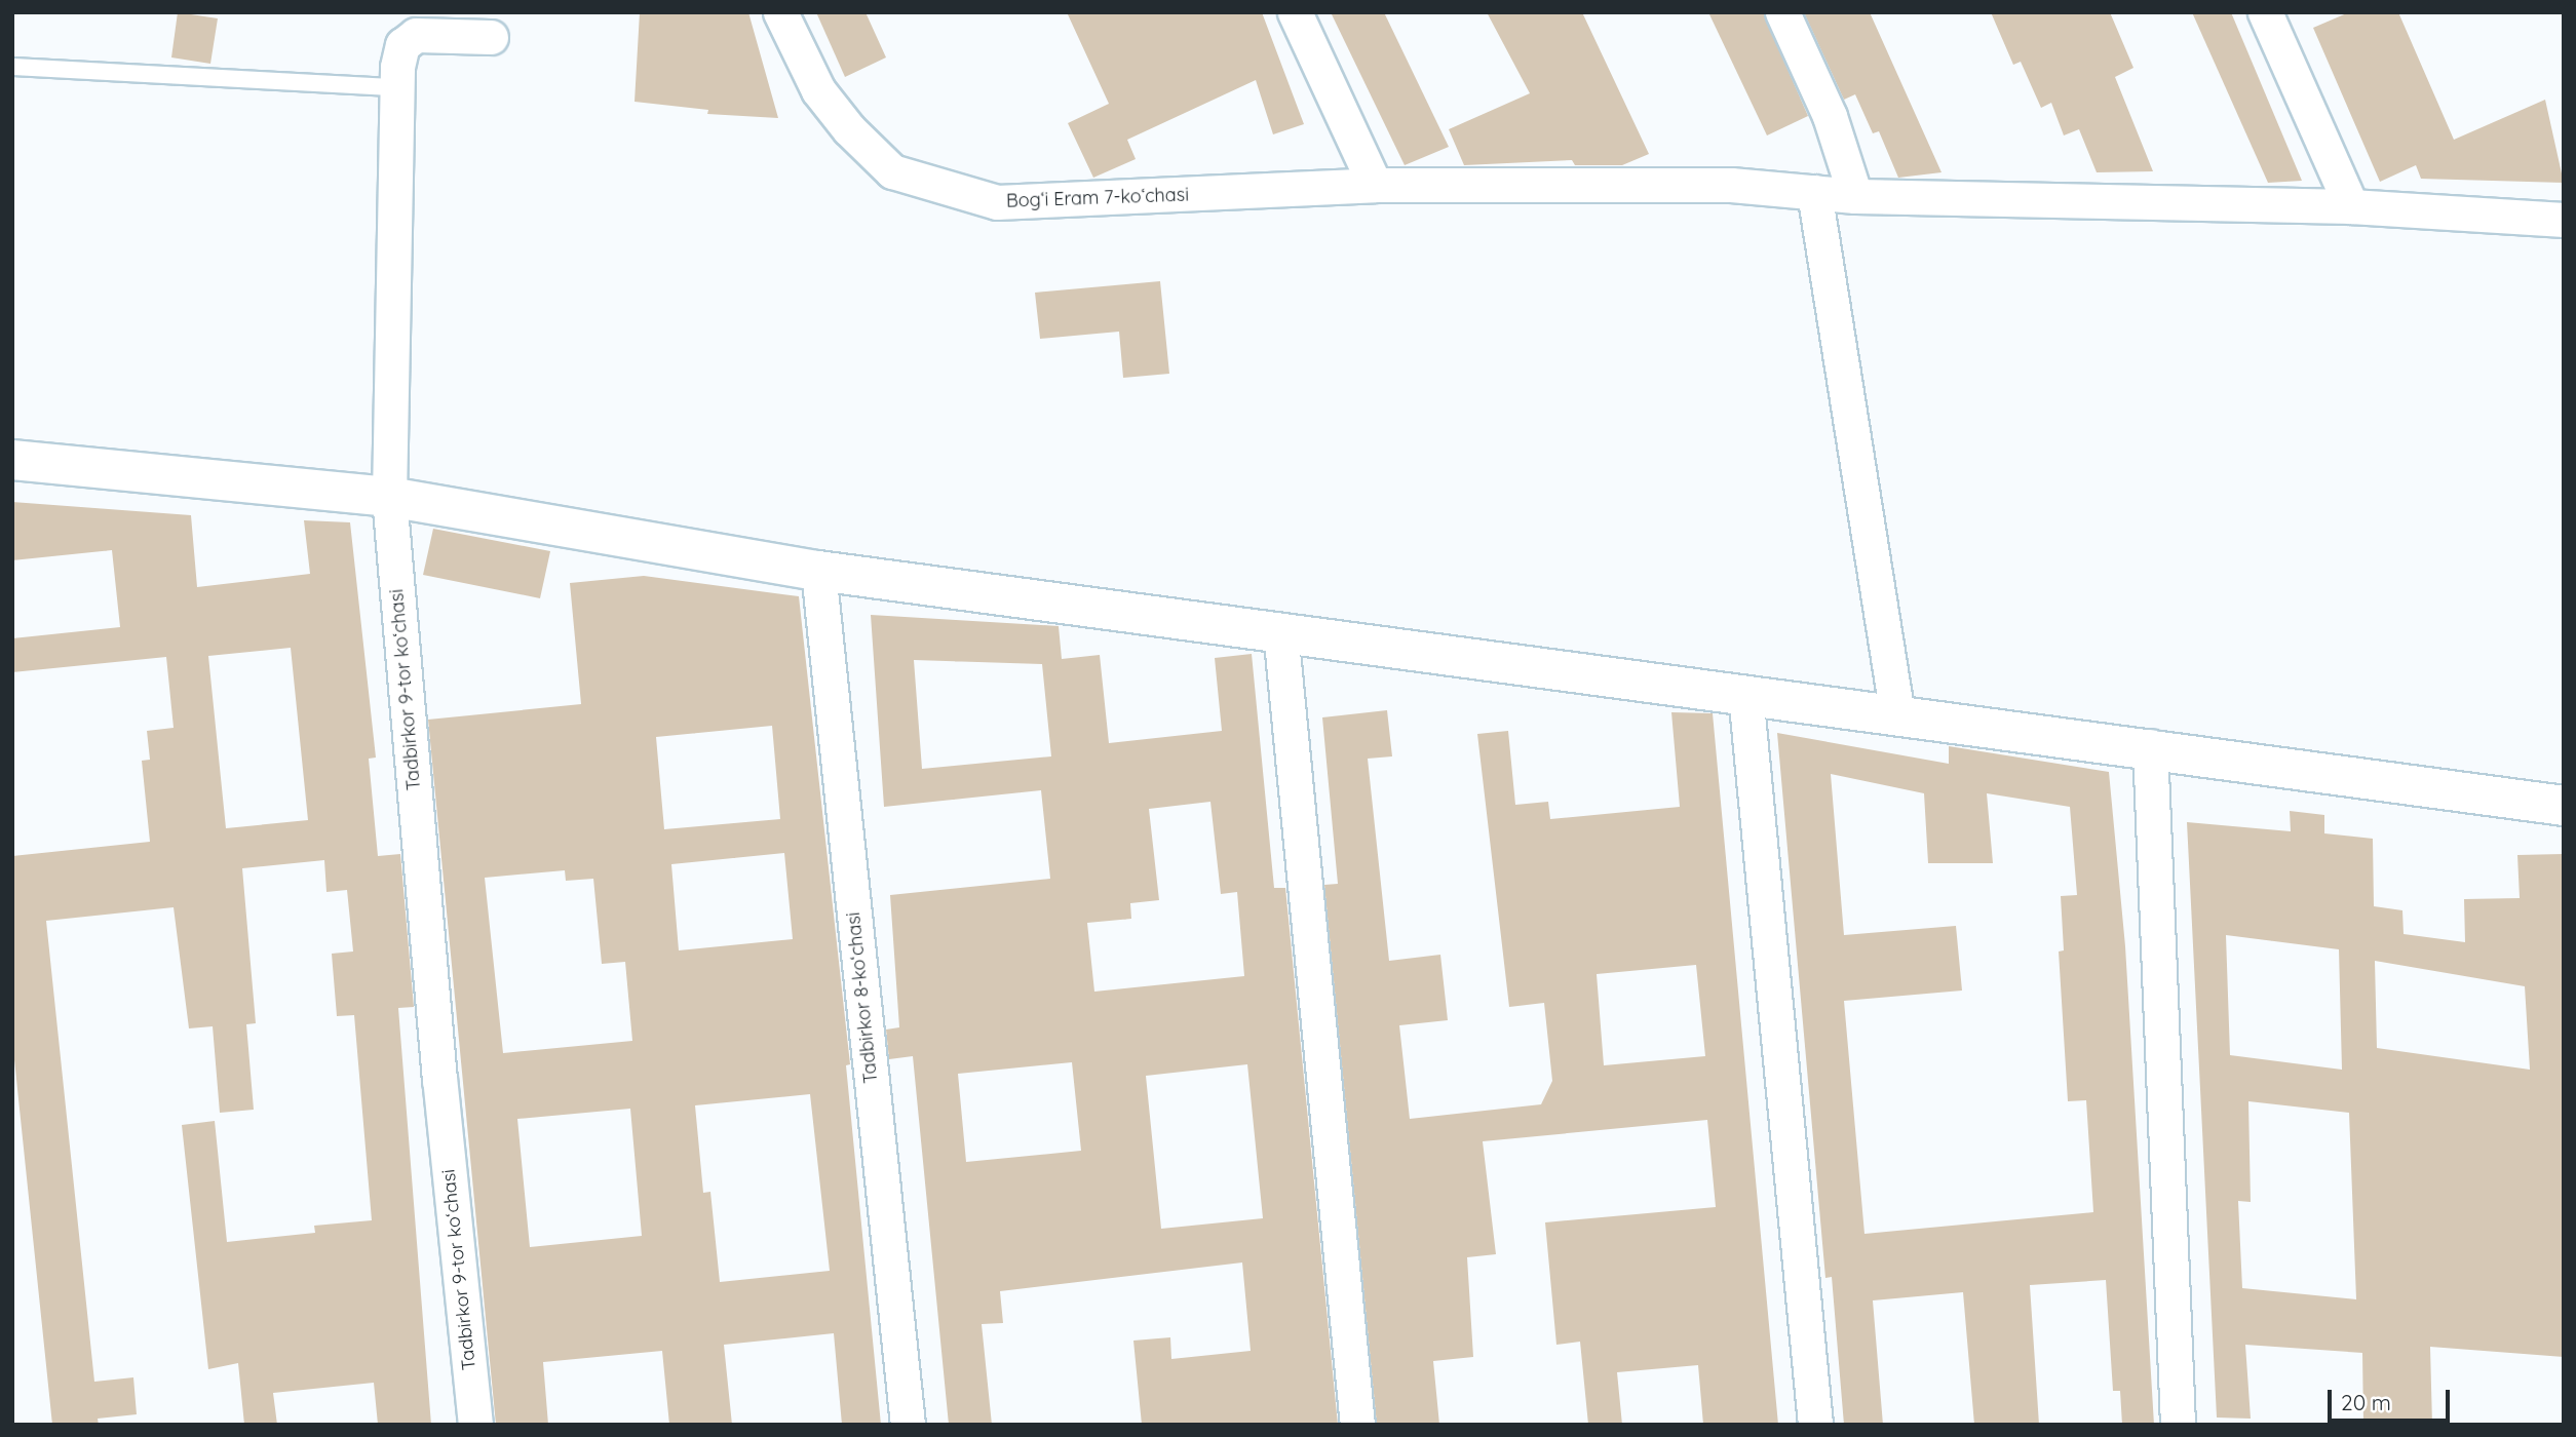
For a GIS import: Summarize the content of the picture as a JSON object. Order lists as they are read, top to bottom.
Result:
{
  "streets": {
    "street": ["Bogʻi Eram 7-koʻchasi", "Tadbirkor 9-tor koʻchasi", "Tadbirkor 8-koʻchasi"]
  },
  "scale_bar": "20 m"
}
